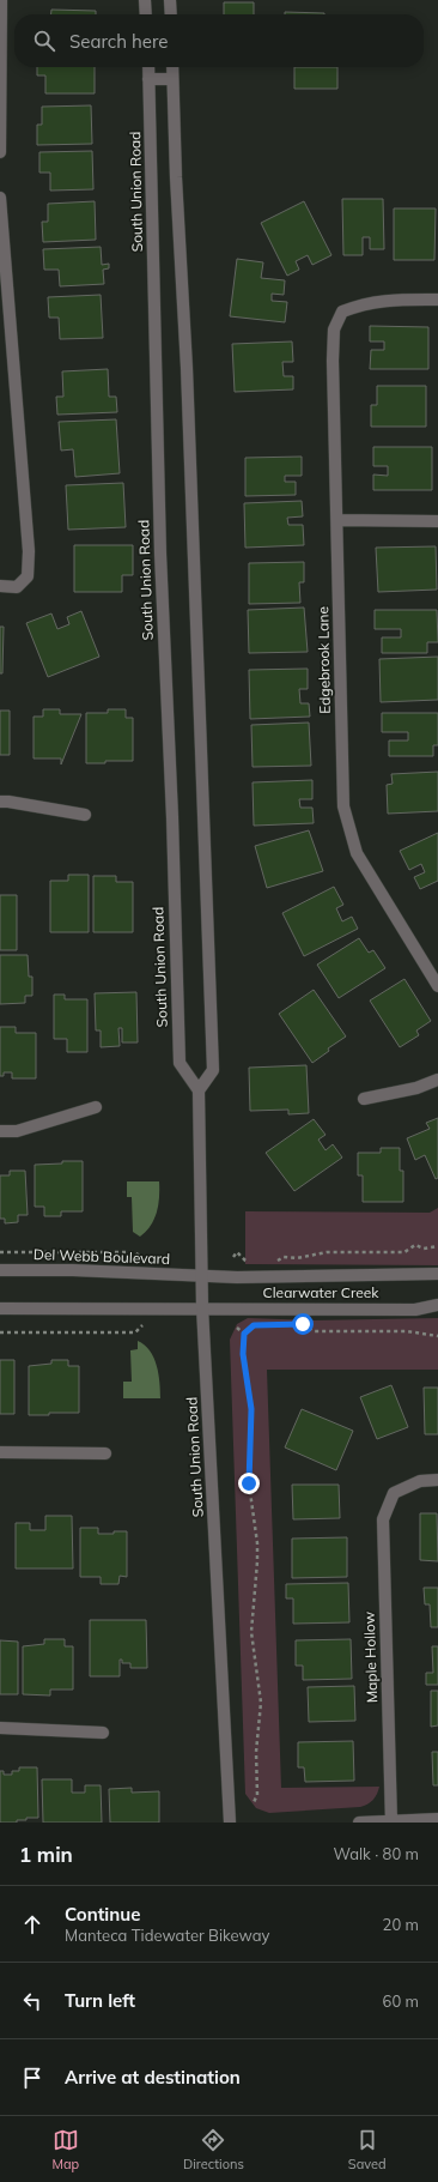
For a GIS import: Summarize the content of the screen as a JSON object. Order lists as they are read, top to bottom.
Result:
{
  "streets": {
    "street": [
      "South Union Road",
      "Edgebrook Lane",
      "Del Webb Boulevard",
      "Clearwater Creek",
      "Maple Hollow"
    ]
  },
  "crossings": [
    ["South Union Road", "Del Webb Boulevard"],
    ["South Union Road", "Clearwater Creek"],
    ["Del Webb Boulevard", "Clearwater Creek"]
  ],
  "page": {
    "search": "Search here",
    "heading": ["1 min", "Walk · 80 m"],
    "list": [
      ["Continue", "Manteca Tidewater Bikeway", "20 m"],
      ["Turn left", "60 m"],
      "Arrive at destination"
    ],
    "nav": ["Map", "Directions", "Saved"]
  }
}
